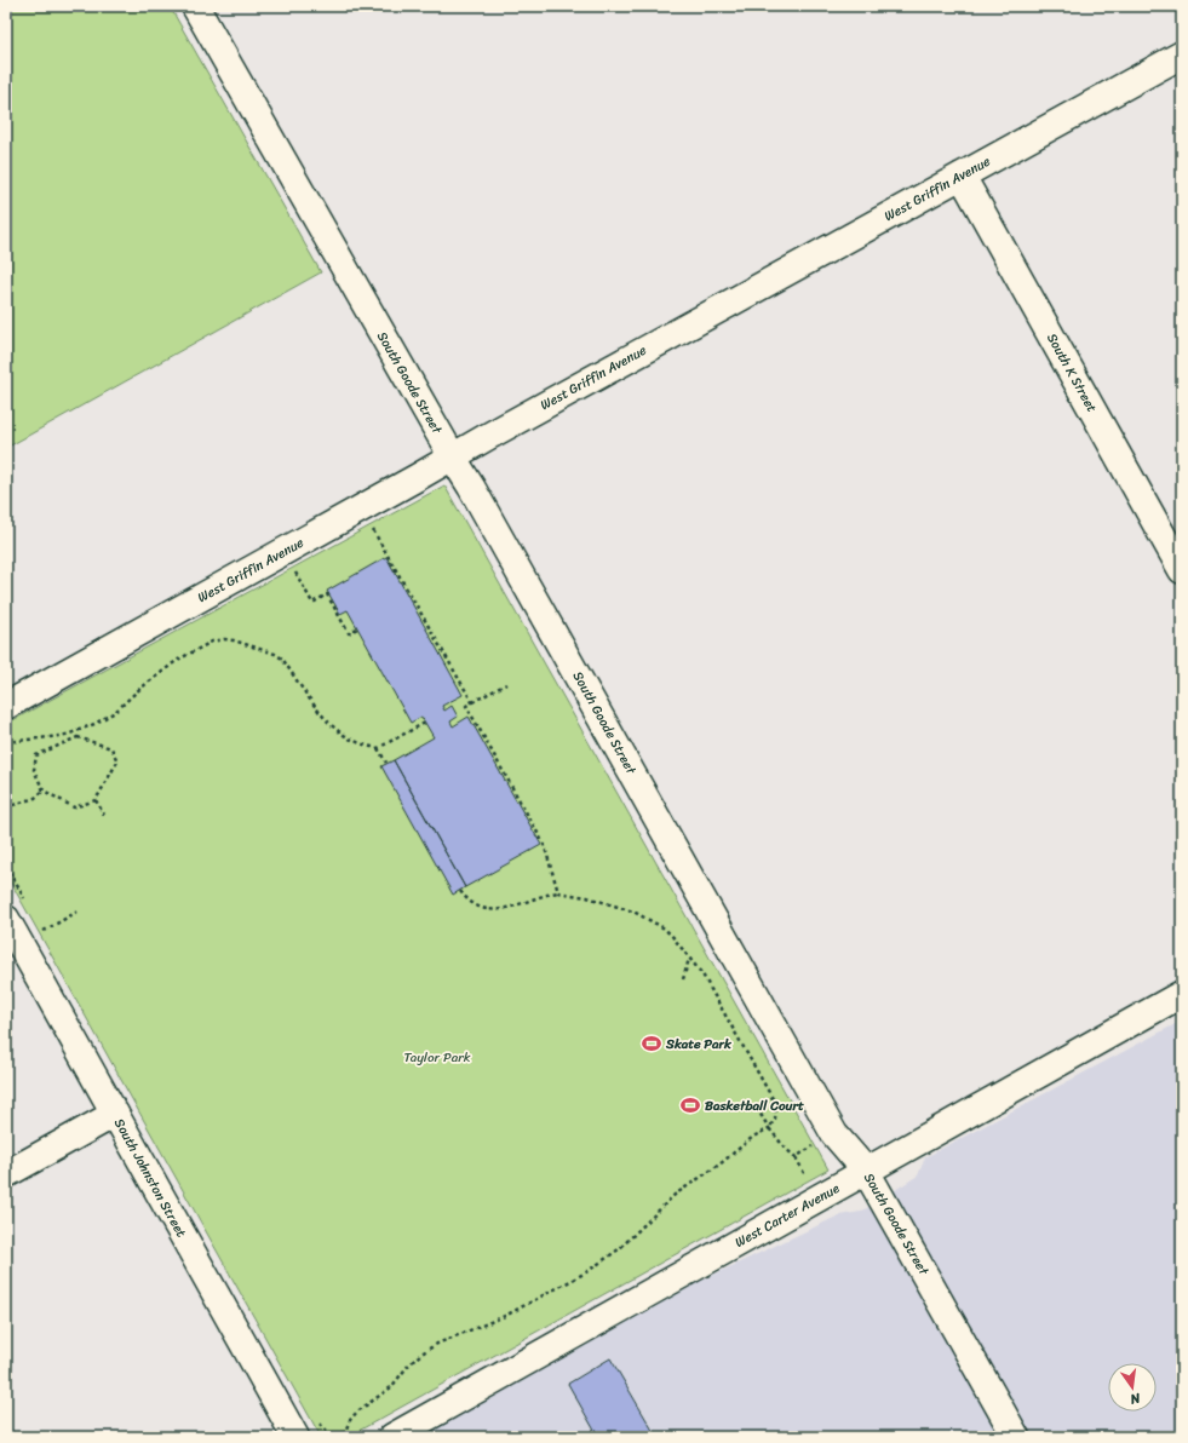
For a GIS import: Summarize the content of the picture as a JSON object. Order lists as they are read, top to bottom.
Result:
{
  "streets": {
    "street": [
      "West Griffin Avenue",
      "South K Street",
      "South Goode Street",
      "South Johnston Street",
      "West Carter Avenue"
    ]
  },
  "crossings": [
    ["West Griffin Avenue", "South K Street"],
    ["West Griffin Avenue", "South Goode Street"],
    ["South Goode Street", "West Carter Avenue"]
  ],
  "parks": ["Taylor Park"],
  "places": {
    "sports": ["Skate Park", "Basketball Court"]
  },
  "north": "bottom"
}
